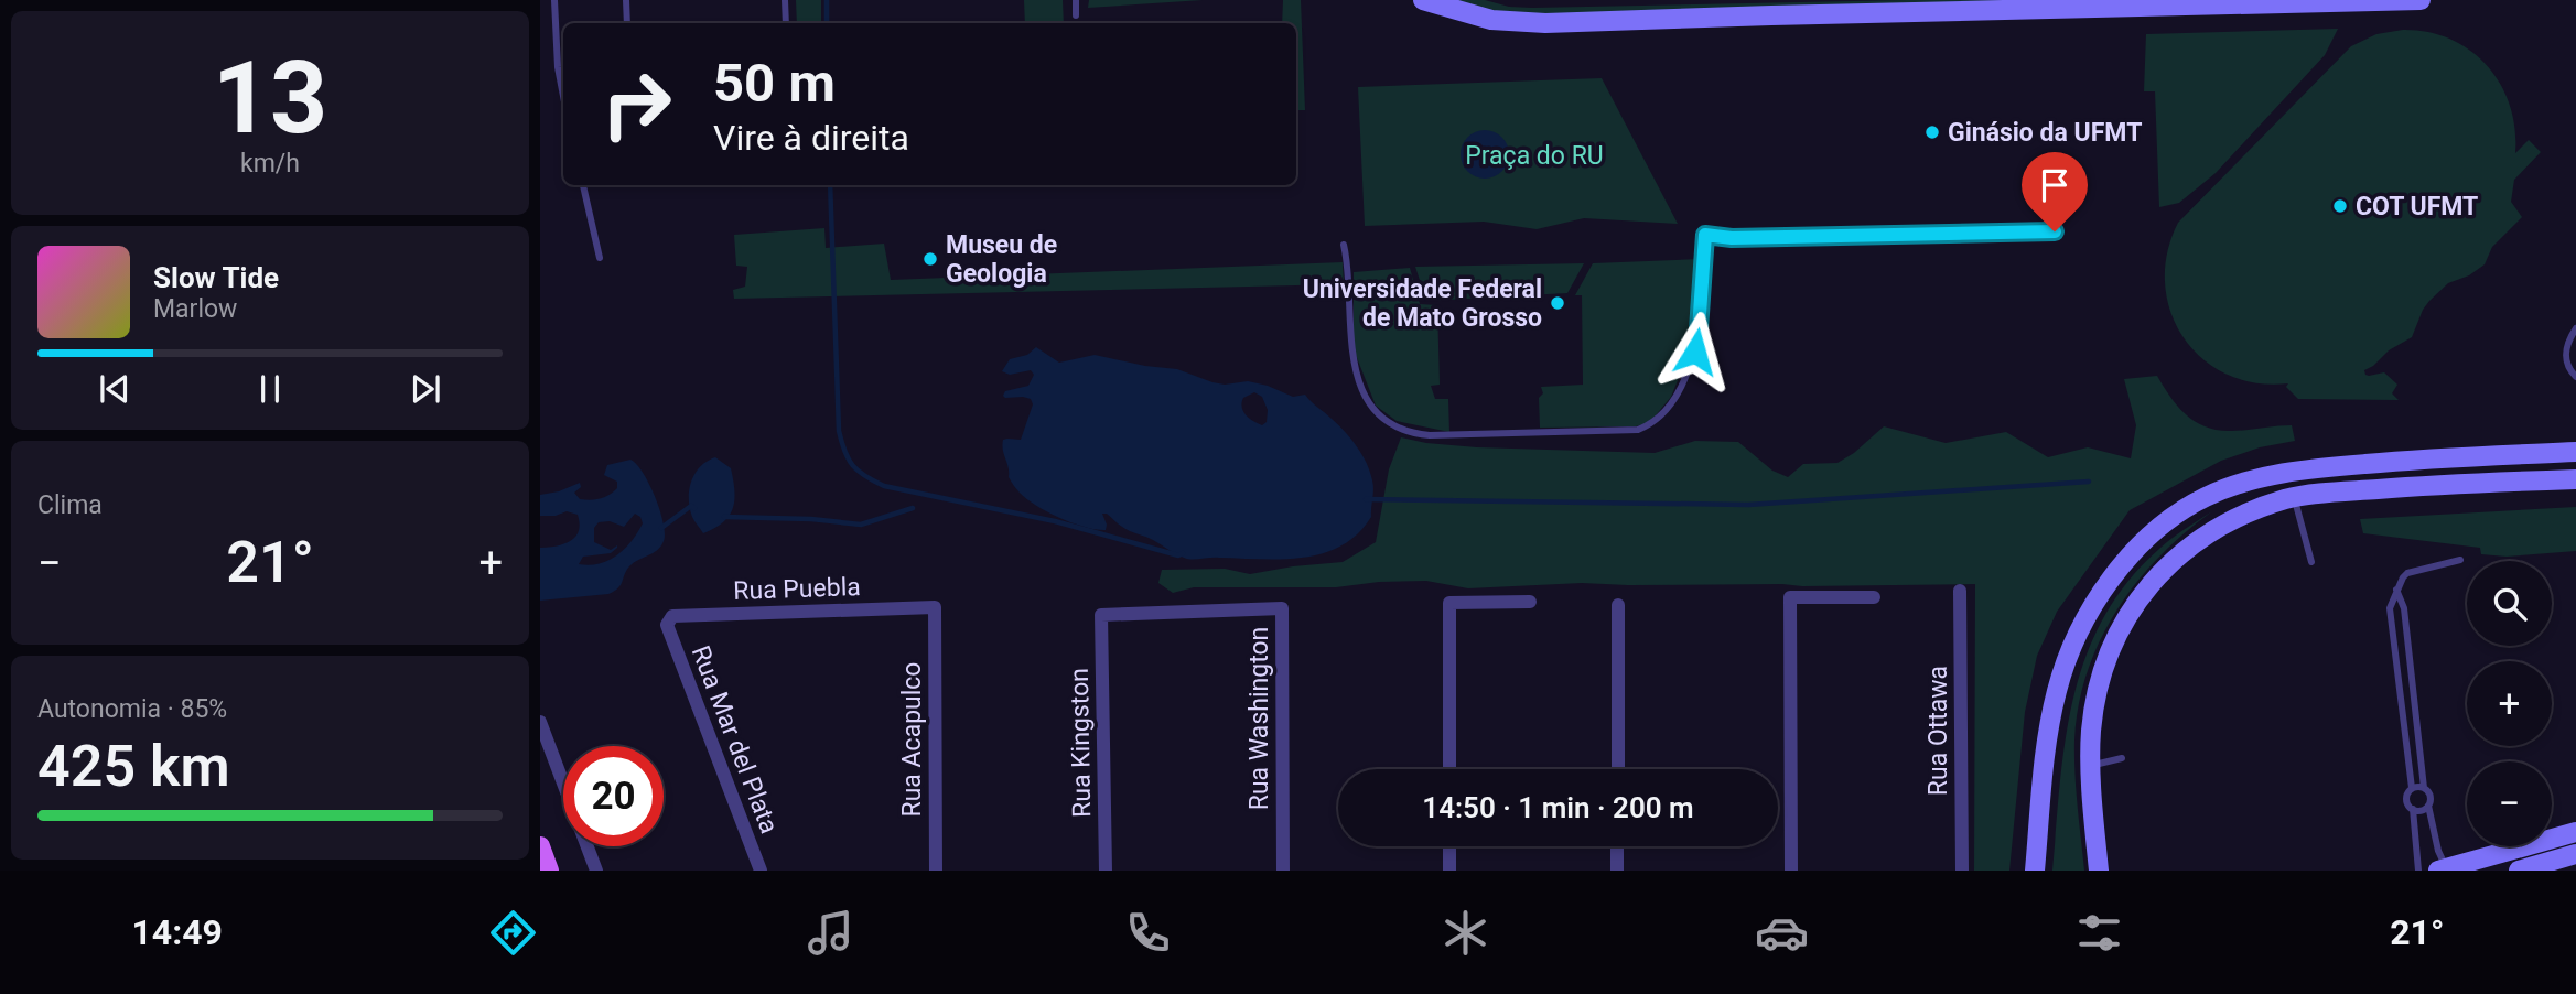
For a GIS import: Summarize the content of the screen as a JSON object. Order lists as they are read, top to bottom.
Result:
{
  "streets": {
    "street": [
      "Rua Puebla",
      "Rua Washington",
      "Rua Ottawa",
      "Rua Mar del Plata",
      "Rua Acapulco",
      "Rua Kingston"
    ]
  },
  "crossings": [
    ["Rua Puebla", "Rua Mar del Plata"],
    ["Rua Puebla", "Rua Acapulco"],
    ["Rua Washington", "Rua Kingston"]
  ],
  "parks": ["Praça do RU"],
  "places": [
    "Ginásio da UFMT",
    "COT UFMT",
    "Museu de Geologia",
    "Universidade Federal de Mato Grosso"
  ],
  "page": {
    "tile": [
      ["13", "km/h"],
      "Clima",
      ["Autonomia · 85%", "425 km"]
    ],
    "turn": ["50 m", "Vire à direita"],
    "song": ["Slow Tide", "Marlow"],
    "heat": ["−", "21°", "+"],
    "map_buttons": ["+", "−"],
    "limit": "20",
    "trip": "14:50 · 1 min · 200 m",
    "tabs": ["14:49", "21°"]
  }
}
